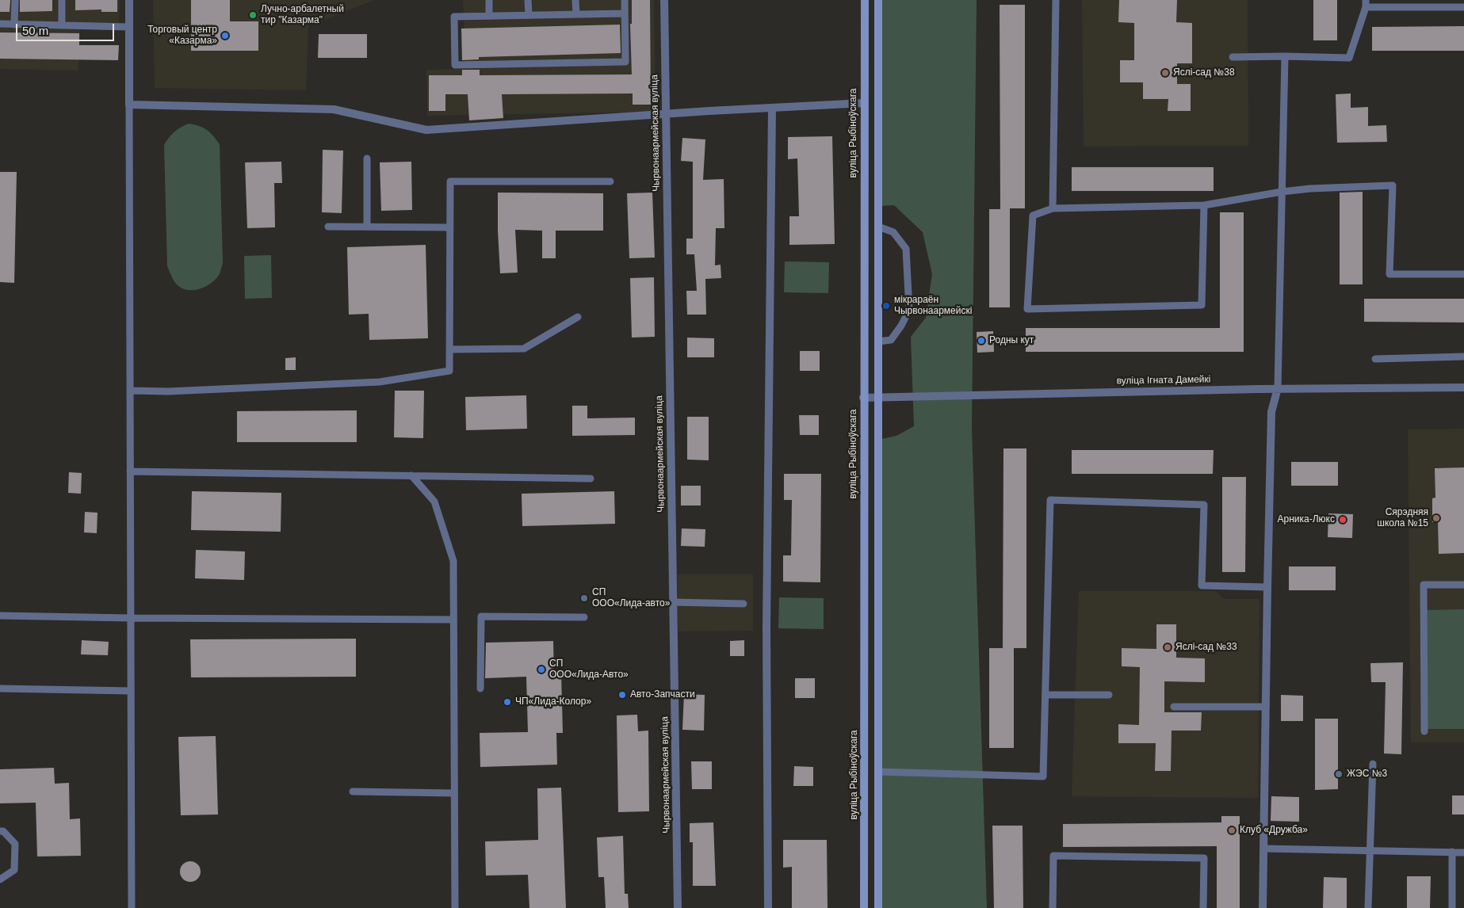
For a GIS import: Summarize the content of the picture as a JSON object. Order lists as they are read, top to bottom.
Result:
{
  "streets": {
    "main road": ["вуліца Рыбіноўскага"],
    "street": ["Чырвонаармейская вуліца", "вуліца Ігната Дамейкі"]
  },
  "crossings": [
    ["вуліца Рыбіноўскага", "вуліца Ігната Дамейкі"]
  ],
  "places": [
    "Лучно-арбалетный тир \"Казарма\"",
    "Торговый центр «Казарма»",
    "Яслі-сад №38",
    "мікрараён Чырвонаармейскі",
    "Родны кут",
    "Сярэдняя школа №15",
    "Арника-Люкс",
    "СП ООО«Лида-авто»",
    "Яслі-сад №33",
    "СП ООО«Лида-Авто»",
    "Авто-Запчасти",
    "ЧП«Лида-Колор»",
    "ЖЭС №3",
    "Клуб «Дружба»"
  ],
  "scale_bar": "50 m"
}
